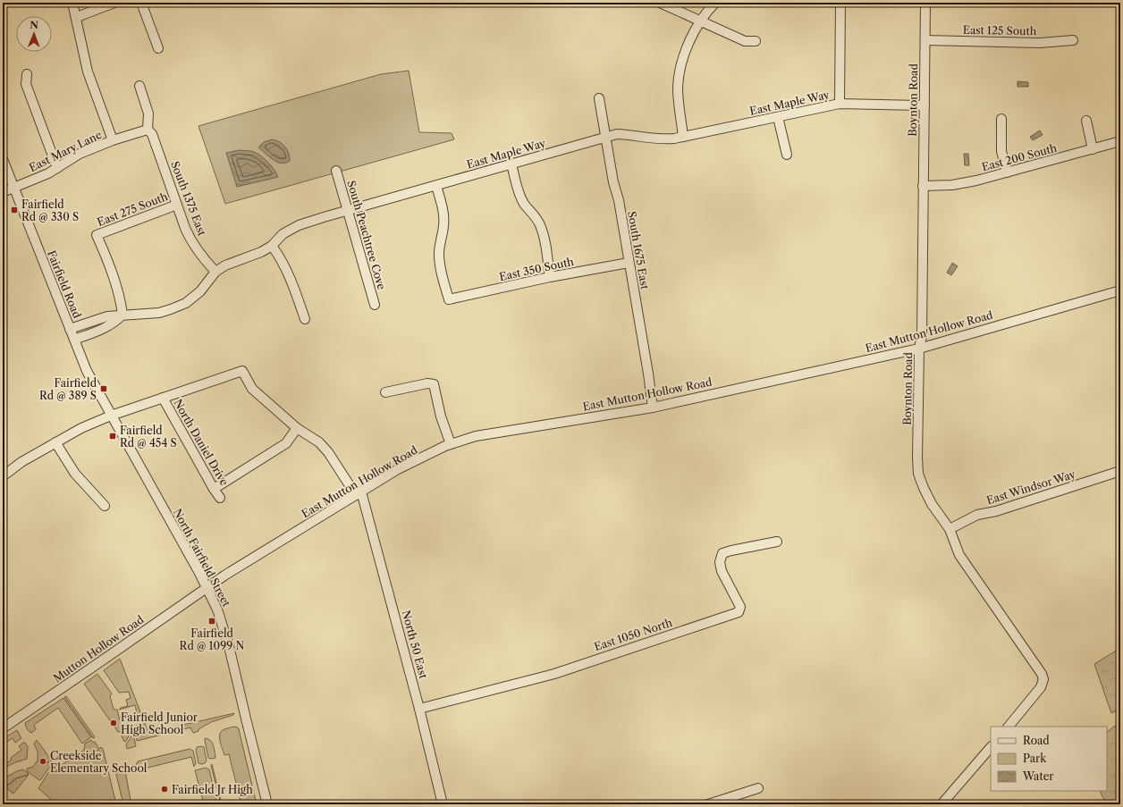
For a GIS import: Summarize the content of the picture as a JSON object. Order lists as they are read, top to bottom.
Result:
{
  "streets": {
    "street": [
      "East 125 South",
      "Boynton Road",
      "East Maple Way",
      "East Mary Lane",
      "East 200 South",
      "South 1375 East",
      "East 275 South",
      "South Peachtree Cove",
      "South 1675 East",
      "East 350 South",
      "Fairfield Road",
      "East Mutton Hollow Road",
      "North Daniel Drive",
      "East Windsor Way",
      "North Fairfield Street",
      "East 1050 North",
      "North 50 East",
      "Mutton Hollow Road"
    ]
  },
  "crossings": [
    ["East 125 South", "Boynton Road"],
    ["Boynton Road", "East Maple Way"],
    ["Boynton Road", "East 200 South"],
    ["Boynton Road", "East Mutton Hollow Road"],
    ["Boynton Road", "East Windsor Way"],
    ["East Maple Way", "South 1375 East"],
    ["East Maple Way", "East 275 South"],
    ["East Maple Way", "South Peachtree Cove"],
    ["East Maple Way", "South 1675 East"],
    ["East Maple Way", "East 350 South"],
    ["East Maple Way", "Fairfield Road"],
    ["East Mary Lane", "South 1375 East"],
    ["East Mary Lane", "Fairfield Road"],
    ["South 1375 East", "East 275 South"],
    ["South 1675 East", "East 350 South"],
    ["South 1675 East", "East Mutton Hollow Road"],
    ["Fairfield Road", "North Fairfield Street"],
    ["East Mutton Hollow Road", "North Fairfield Street"],
    ["East Mutton Hollow Road", "North 50 East"],
    ["East Mutton Hollow Road", "Mutton Hollow Road"],
    ["North Daniel Drive", "North 50 East"],
    ["North Fairfield Street", "Mutton Hollow Road"],
    ["East 1050 North", "North 50 East"]
  ],
  "places": {
    "transit": [
      "Fairfield Rd @ 330 S",
      "Fairfield Rd @ 389 S",
      "Fairfield Rd @ 454 S",
      "Fairfield Rd @ 1099 N"
    ],
    "other": ["Fairfield Junior High School", "Creekside Elementary School", "Fairfield Jr High"]
  },
  "legend": ["Road", "Park", "Water"],
  "north": "top"
}
